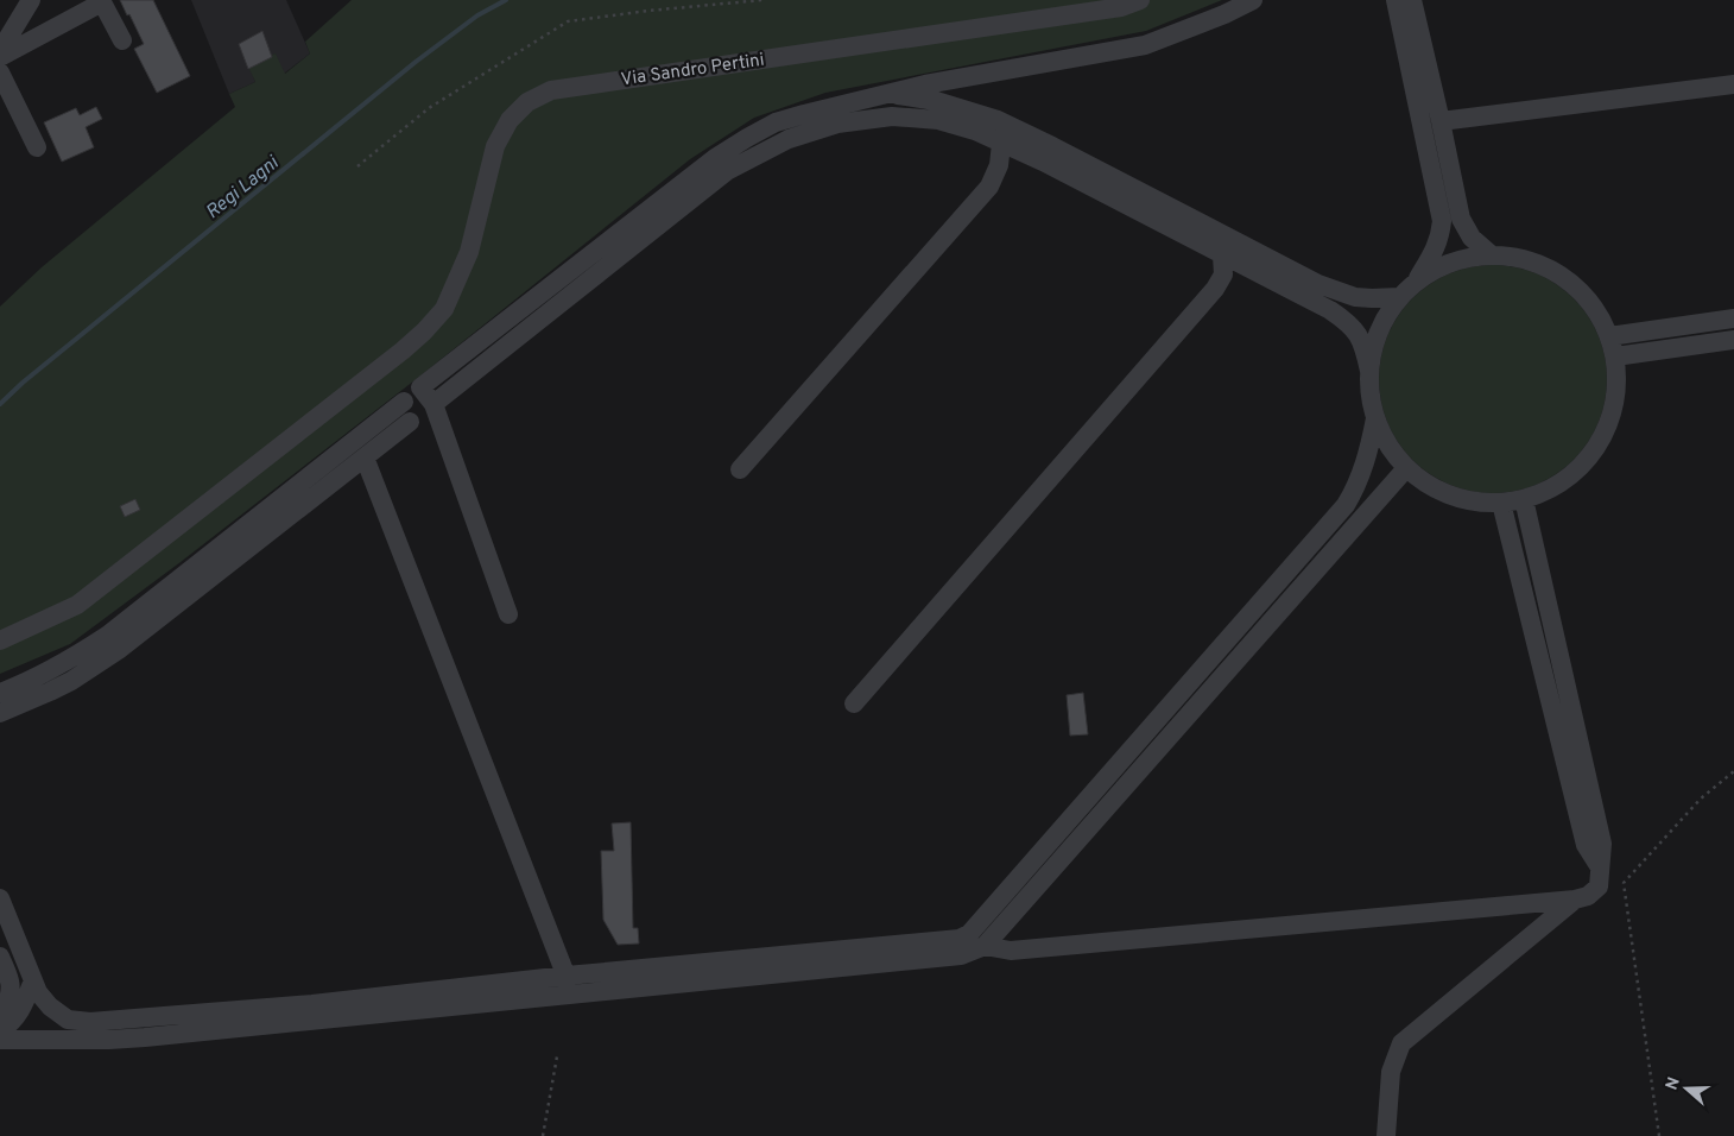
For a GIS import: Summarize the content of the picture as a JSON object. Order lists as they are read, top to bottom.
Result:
{
  "streets": {
    "street": ["Via Sandro Pertini"]
  },
  "water": ["Regi Lagni"],
  "north": "left"
}
